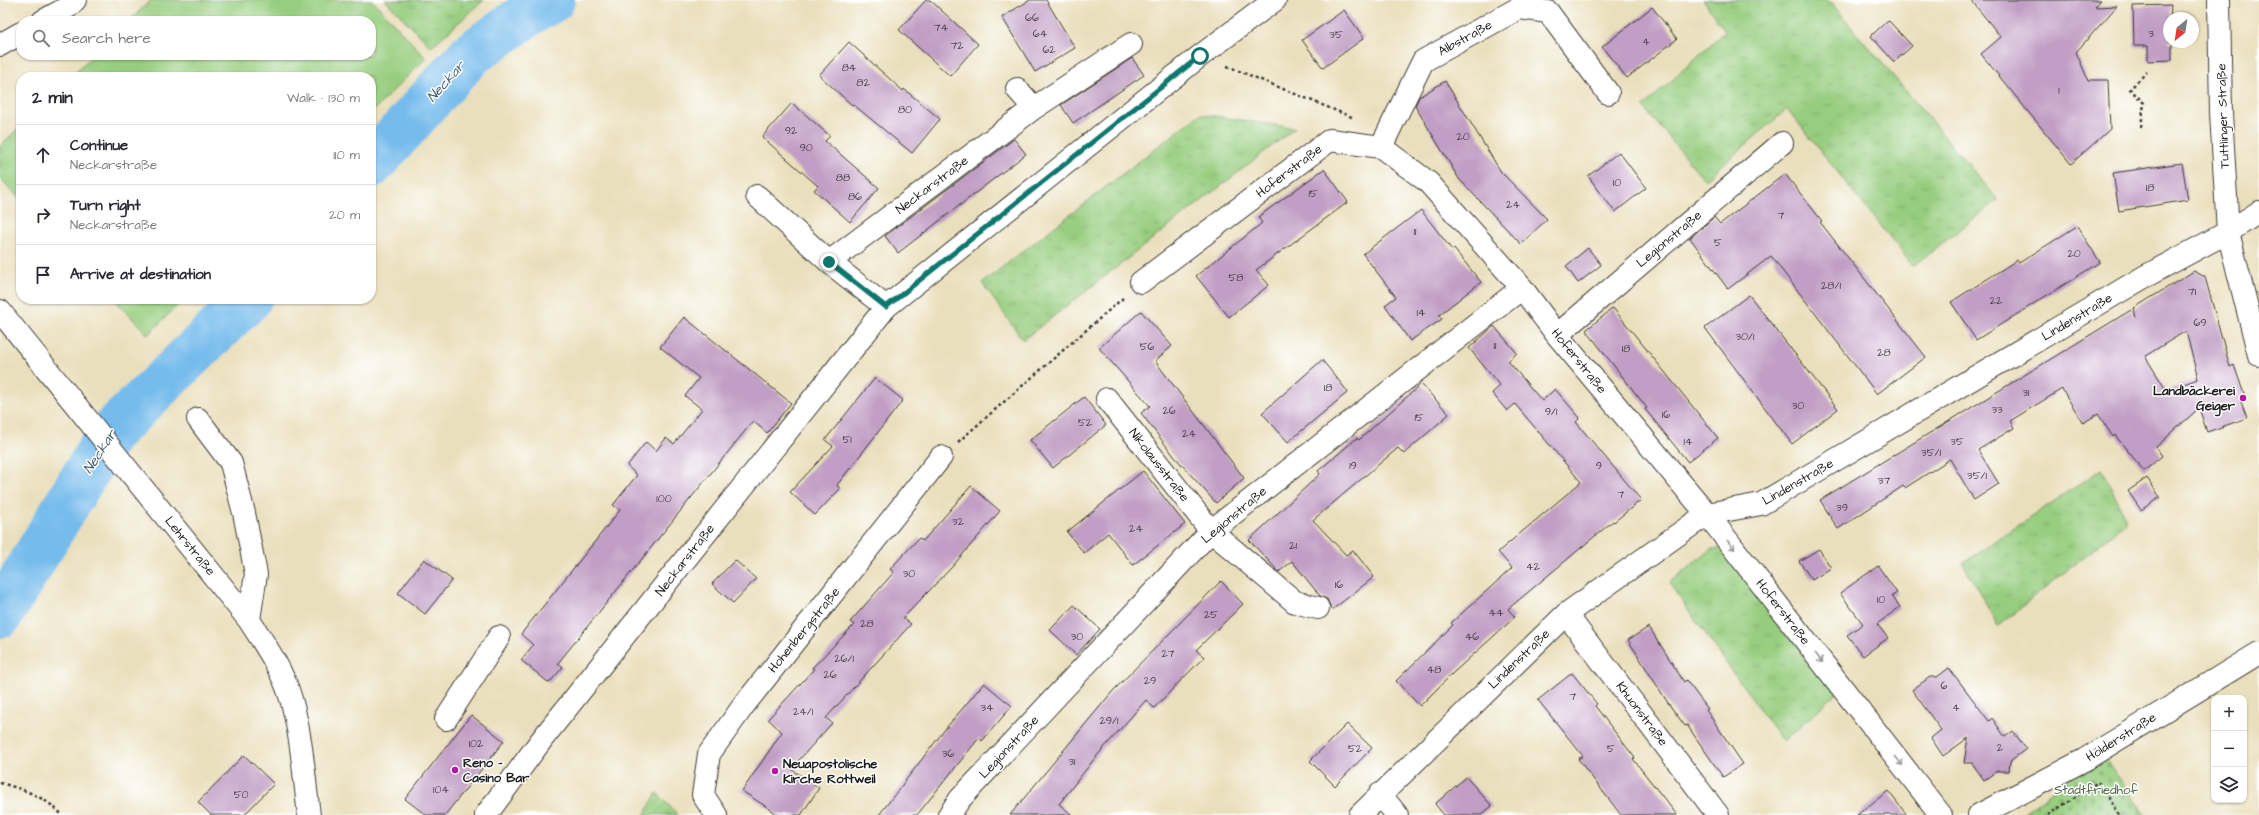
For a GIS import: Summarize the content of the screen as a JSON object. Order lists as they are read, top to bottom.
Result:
{
  "streets": {
    "street": [
      "Albstraße",
      "Tuttlinger Straße",
      "Hoferstraße",
      "Neckarstraße",
      "Legionstraße",
      "Lindenstraße",
      "Nikolausstraße",
      "Lehrstraße",
      "Hohenbergstraße",
      "Khuonstraße",
      "Hölderstraße"
    ]
  },
  "crossings": [
    ["Albstraße", "Hoferstraße"],
    ["Tuttlinger Straße", "Lindenstraße"],
    ["Hoferstraße", "Legionstraße"],
    ["Hoferstraße", "Lindenstraße"],
    ["Legionstraße", "Nikolausstraße"],
    ["Lindenstraße", "Khuonstraße"]
  ],
  "water": ["Neckar"],
  "parks": ["Stadtfriedhof"],
  "places": ["Landbäckerei Geiger", "Reno - Casino Bar", "Neuapostolische Kirche Rottweil"],
  "house_numbers": [
    "66",
    "74",
    "64",
    "3",
    "35",
    "4",
    "72",
    "62",
    "84",
    "82",
    "1",
    "80",
    "92",
    "20",
    "90",
    "88",
    "10",
    "18",
    "15",
    "86",
    "24",
    "7",
    "11",
    "5",
    "20",
    "58",
    "28/1",
    "71",
    "22",
    "14",
    "69",
    "30/1",
    "11",
    "56",
    "18",
    "28",
    "18",
    "31",
    "30",
    "33",
    "26",
    "9/1",
    "16",
    "15",
    "52",
    "24",
    "51",
    "14",
    "35",
    "35/1",
    "19",
    "9",
    "35/1",
    "37",
    "7",
    "100",
    "39",
    "32",
    "24",
    "21",
    "42",
    "30",
    "16",
    "10",
    "44",
    "25",
    "28",
    "30",
    "46",
    "27",
    "26/1",
    "48",
    "26",
    "29",
    "6",
    "7",
    "34",
    "4",
    "24/1",
    "29/1",
    "102",
    "2",
    "52",
    "5",
    "36",
    "31",
    "104",
    "50"
  ],
  "north": "bottom left",
  "page": {
    "search": "Search here",
    "heading": ["2 min", "Walk · 130 m"],
    "list": [
      ["Continue", "Neckarstraße", "110 m"],
      ["Turn right", "Neckarstraße", "20 m"],
      "Arrive at destination"
    ],
    "map_buttons": ["+", "−"]
  }
}
